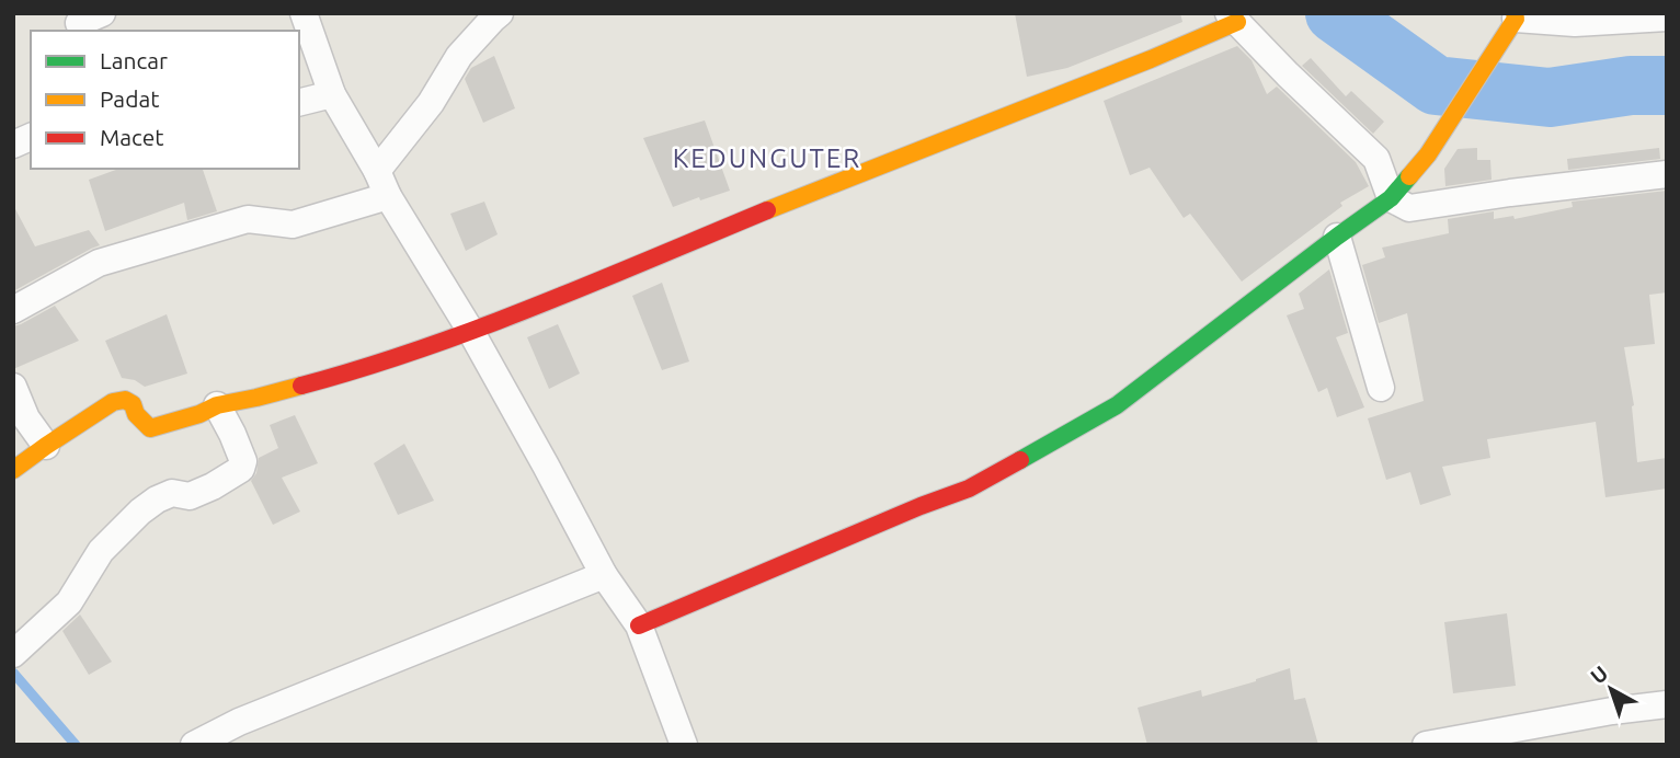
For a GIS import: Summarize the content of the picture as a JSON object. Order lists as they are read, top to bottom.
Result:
{
  "districts": ["KEDUNGUTER"],
  "legend": ["Lancar", "Padat", "Macet"],
  "north": "top left"
}
